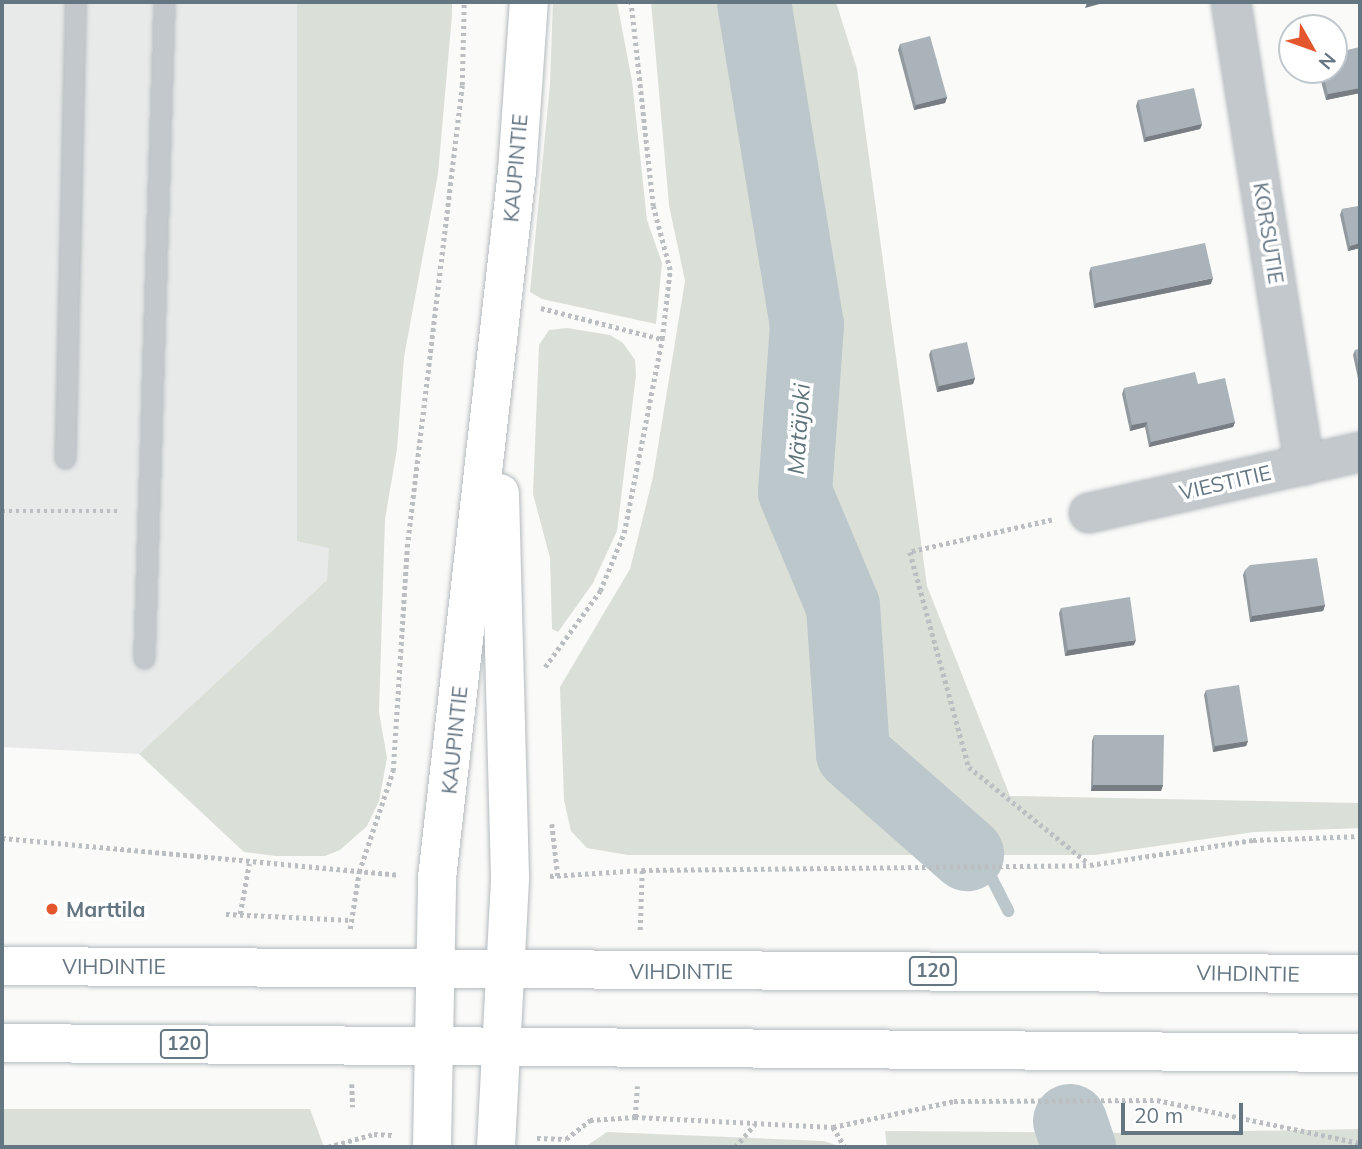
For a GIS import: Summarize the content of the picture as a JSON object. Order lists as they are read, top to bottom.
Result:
{
  "streets": {
    "main road": ["KAUPINTIE", "VIHDINTIE", "120"],
    "street": ["KORSUTIE", "VIESTITIE"]
  },
  "crossings": [
    ["KAUPINTIE", "VIHDINTIE"],
    ["KAUPINTIE", "120"],
    ["KORSUTIE", "VIESTITIE"]
  ],
  "water": ["Mätäjoki"],
  "places": ["Marttila"],
  "scale_bar": "20 m",
  "north": "bottom right"
}
